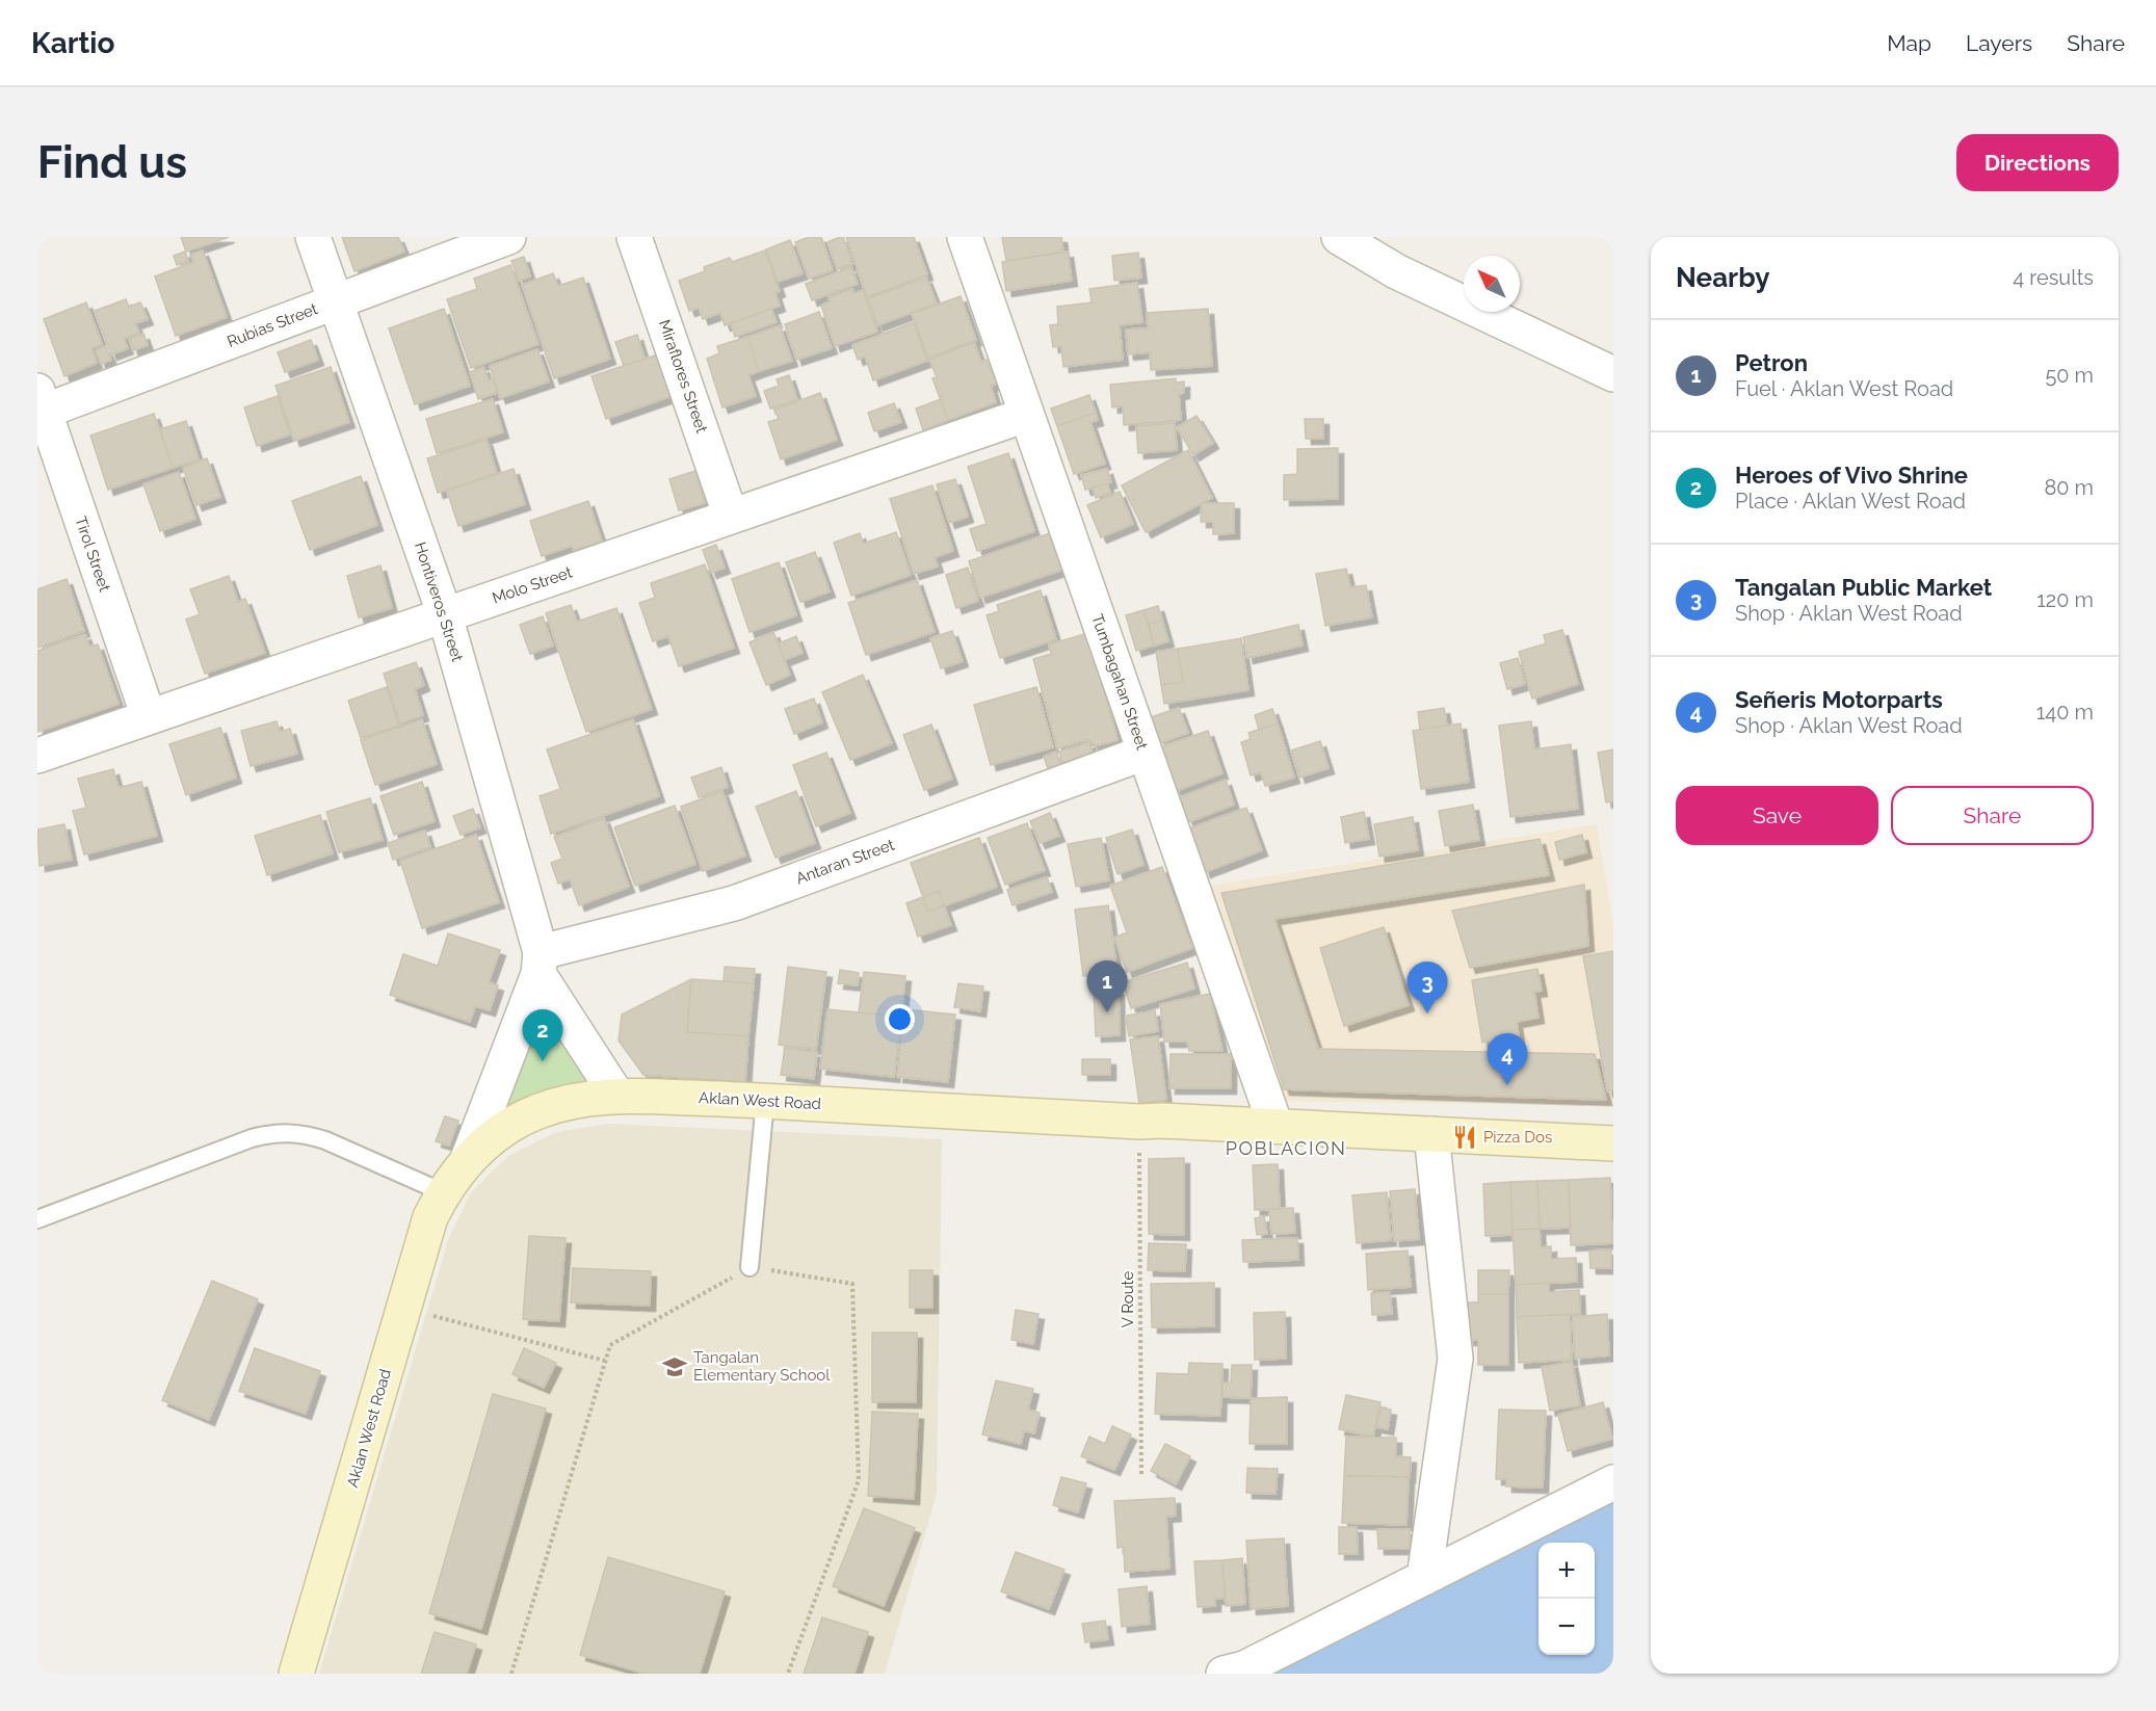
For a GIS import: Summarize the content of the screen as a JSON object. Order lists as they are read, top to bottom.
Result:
{
  "streets": {
    "main road": ["Aklan West Road"],
    "street": [
      "Rubias Street",
      "Miraflores Street",
      "Tirol Street",
      "Molo Street",
      "Hontiveros Street",
      "Tumbagahan Street",
      "Antaran Street"
    ],
    "path": ["V Route"]
  },
  "crossings": [
    ["Rubias Street", "Tirol Street"],
    ["Rubias Street", "Hontiveros Street"],
    ["Miraflores Street", "Molo Street"],
    ["Tirol Street", "Molo Street"],
    ["Molo Street", "Hontiveros Street"],
    ["Molo Street", "Tumbagahan Street"],
    ["Hontiveros Street", "Antaran Street"],
    ["Hontiveros Street", "Aklan West Road"],
    ["Tumbagahan Street", "Antaran Street"],
    ["Tumbagahan Street", "Aklan West Road"],
    ["Aklan West Road", "V Route"]
  ],
  "districts": ["POBLACION"],
  "places": {
    "restaurant": ["Pizza Dos"],
    "school or university": ["Tangalan Elementary School"]
  },
  "north": "top left",
  "page": {
    "header": "Kartio",
    "nav": ["Map", "Layers", "Share"],
    "buttons": [
      "Directions",
      ["Save", "Share"]
    ],
    "title": "Find us",
    "heading": ["Nearby", "4 results"],
    "list": [
      {
        "mark": "1",
        "name": "Petron",
        "note": "Fuel · Aklan West Road",
        "value": "50 m"
      },
      {
        "mark": "2",
        "name": "Heroes of Vivo Shrine",
        "note": "Place · Aklan West Road",
        "value": "80 m"
      },
      {
        "mark": "3",
        "name": "Tangalan Public Market",
        "note": "Shop · Aklan West Road",
        "value": "120 m"
      },
      {
        "mark": "4",
        "name": "Señeris Motorparts",
        "note": "Shop · Aklan West Road",
        "value": "140 m"
      }
    ],
    "pins": [
      "1",
      "3",
      "2",
      "4"
    ],
    "map_buttons": ["+", "−"]
  }
}
